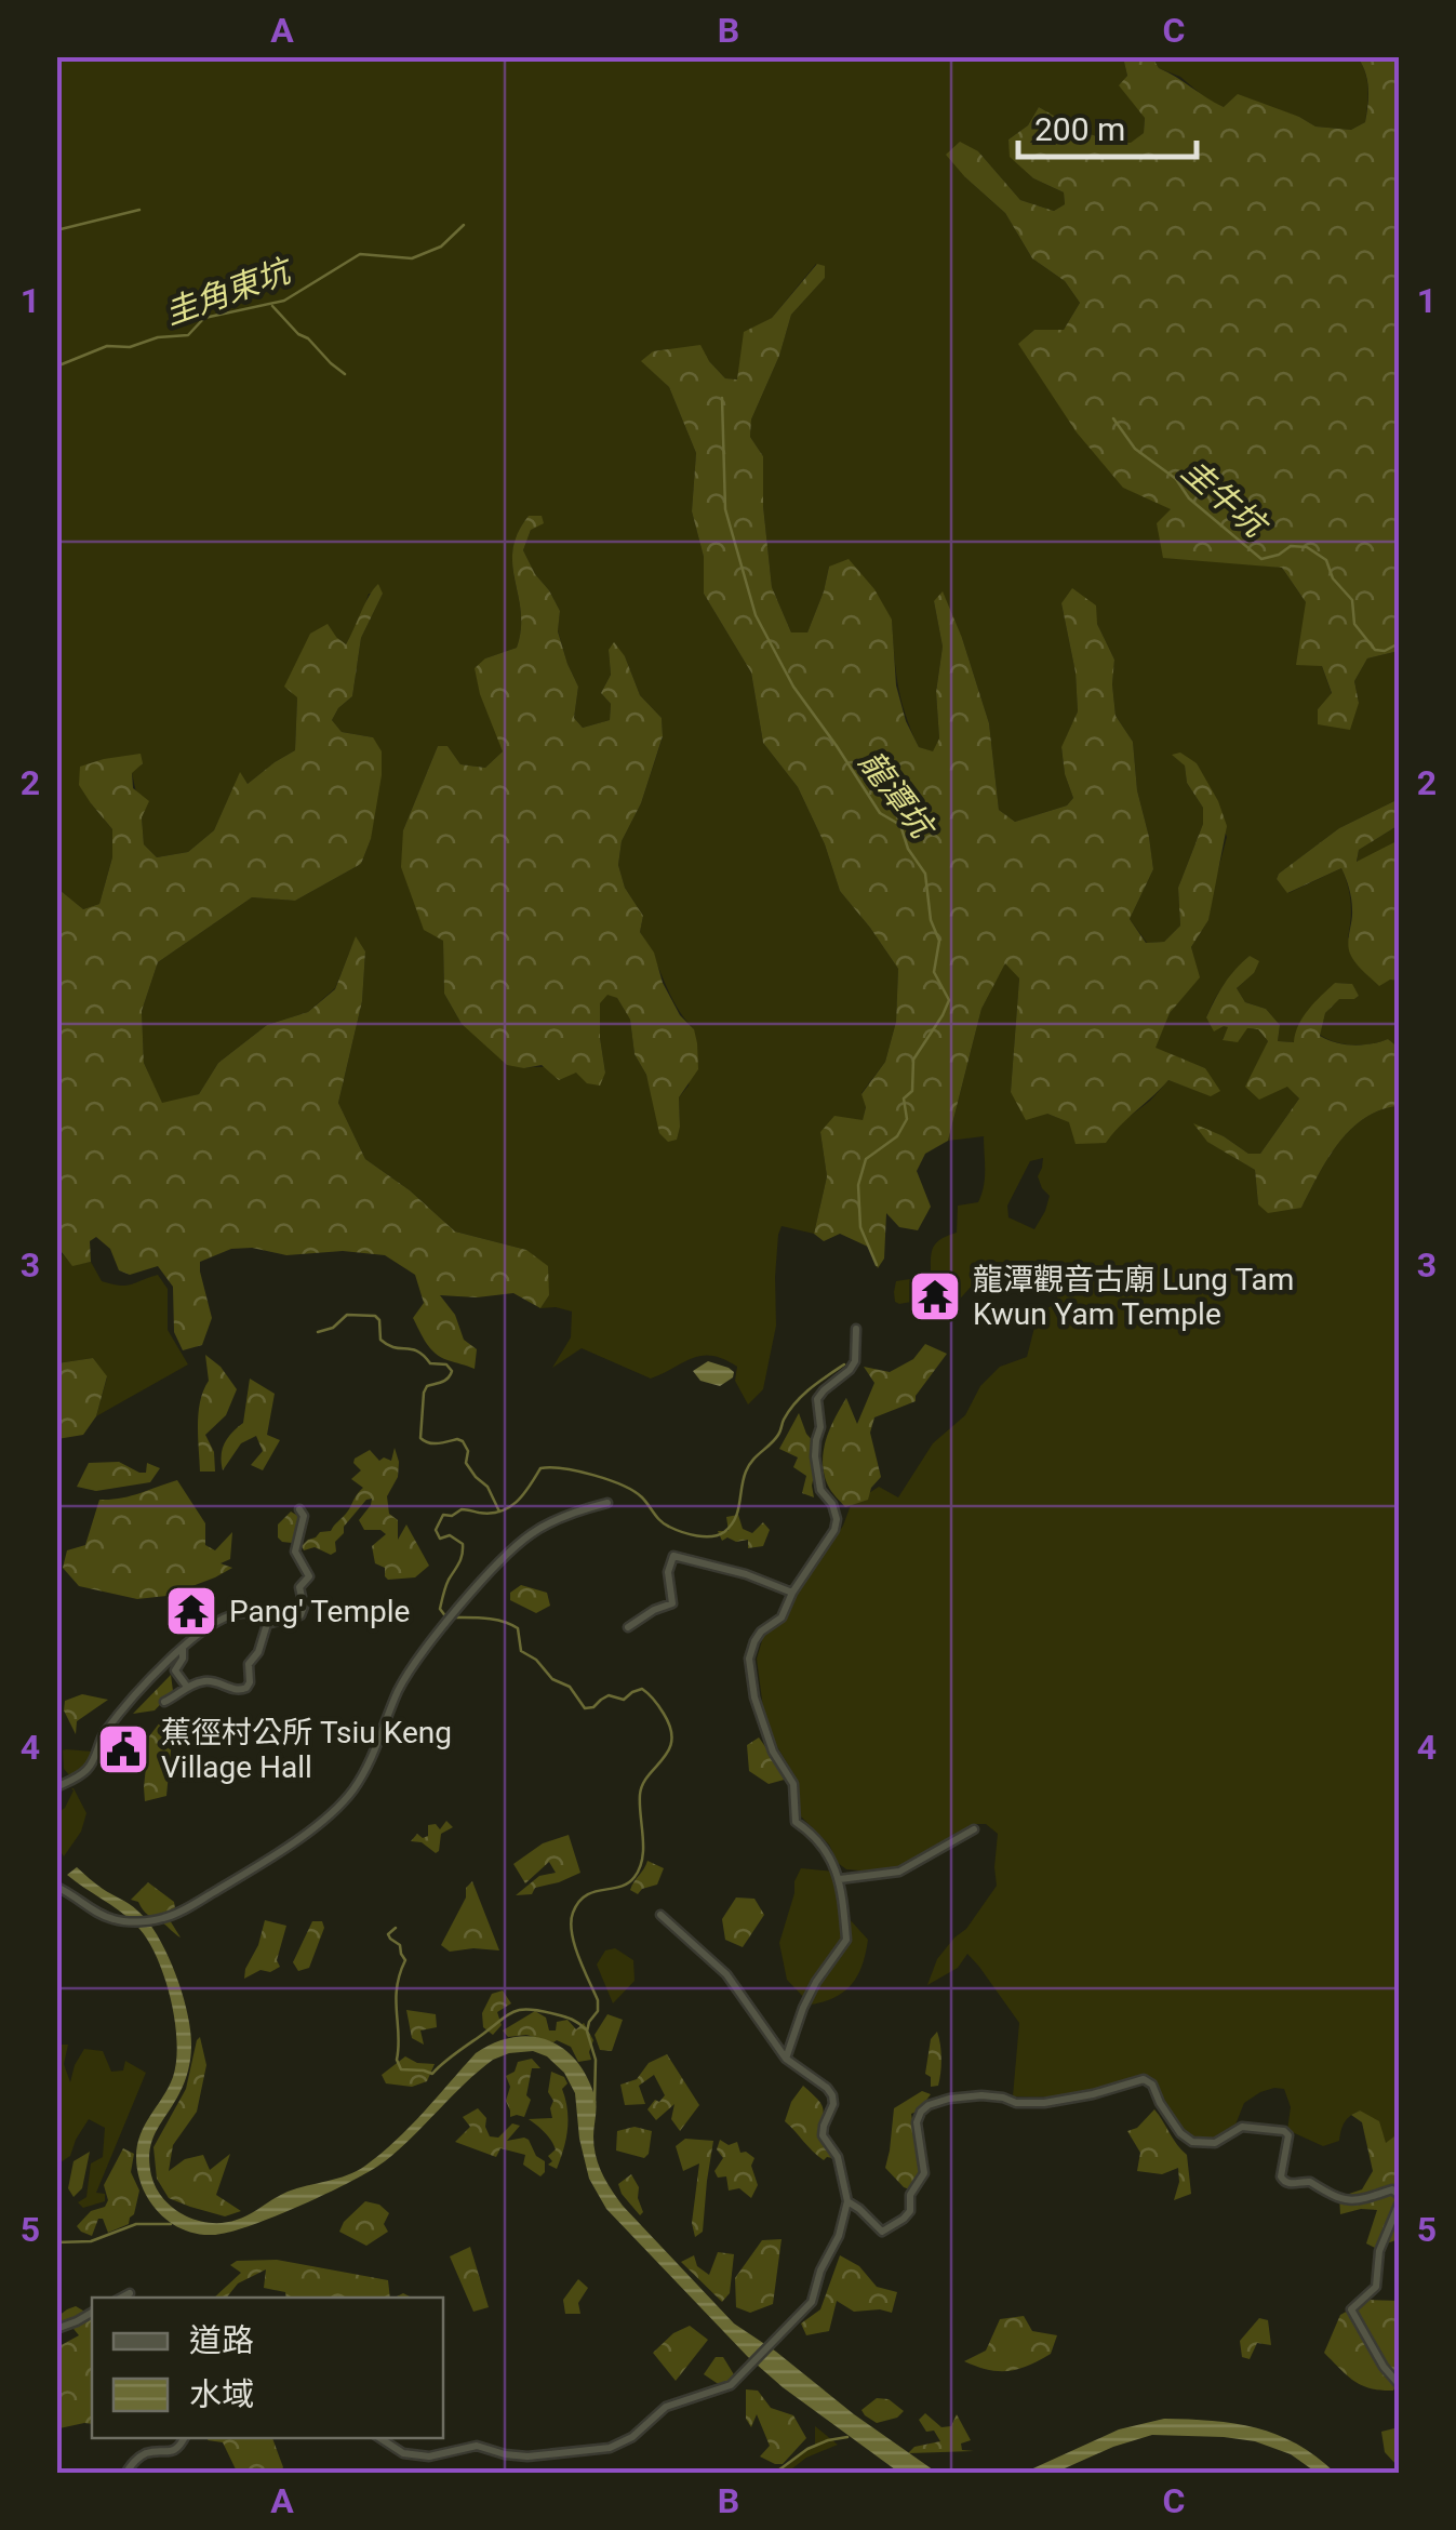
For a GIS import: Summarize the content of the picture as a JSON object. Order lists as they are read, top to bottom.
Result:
{
  "water": ["圭角東坑", "圭牛坑", "龍潭坑"],
  "places": {
    "temple": ["龍潭觀音古廟 Lung Tam Kwun Yam Temple", "Pang' Temple"],
    "public building": ["蕉徑村公所 Tsiu Keng Village Hall"]
  },
  "legend": ["道路", "水域"],
  "scale_bar": "200 m",
  "grid": {
    "columns": ["A", "B", "C"],
    "rows": [
      "1",
      "2",
      "3",
      "4",
      "5"
    ]
  }
}
